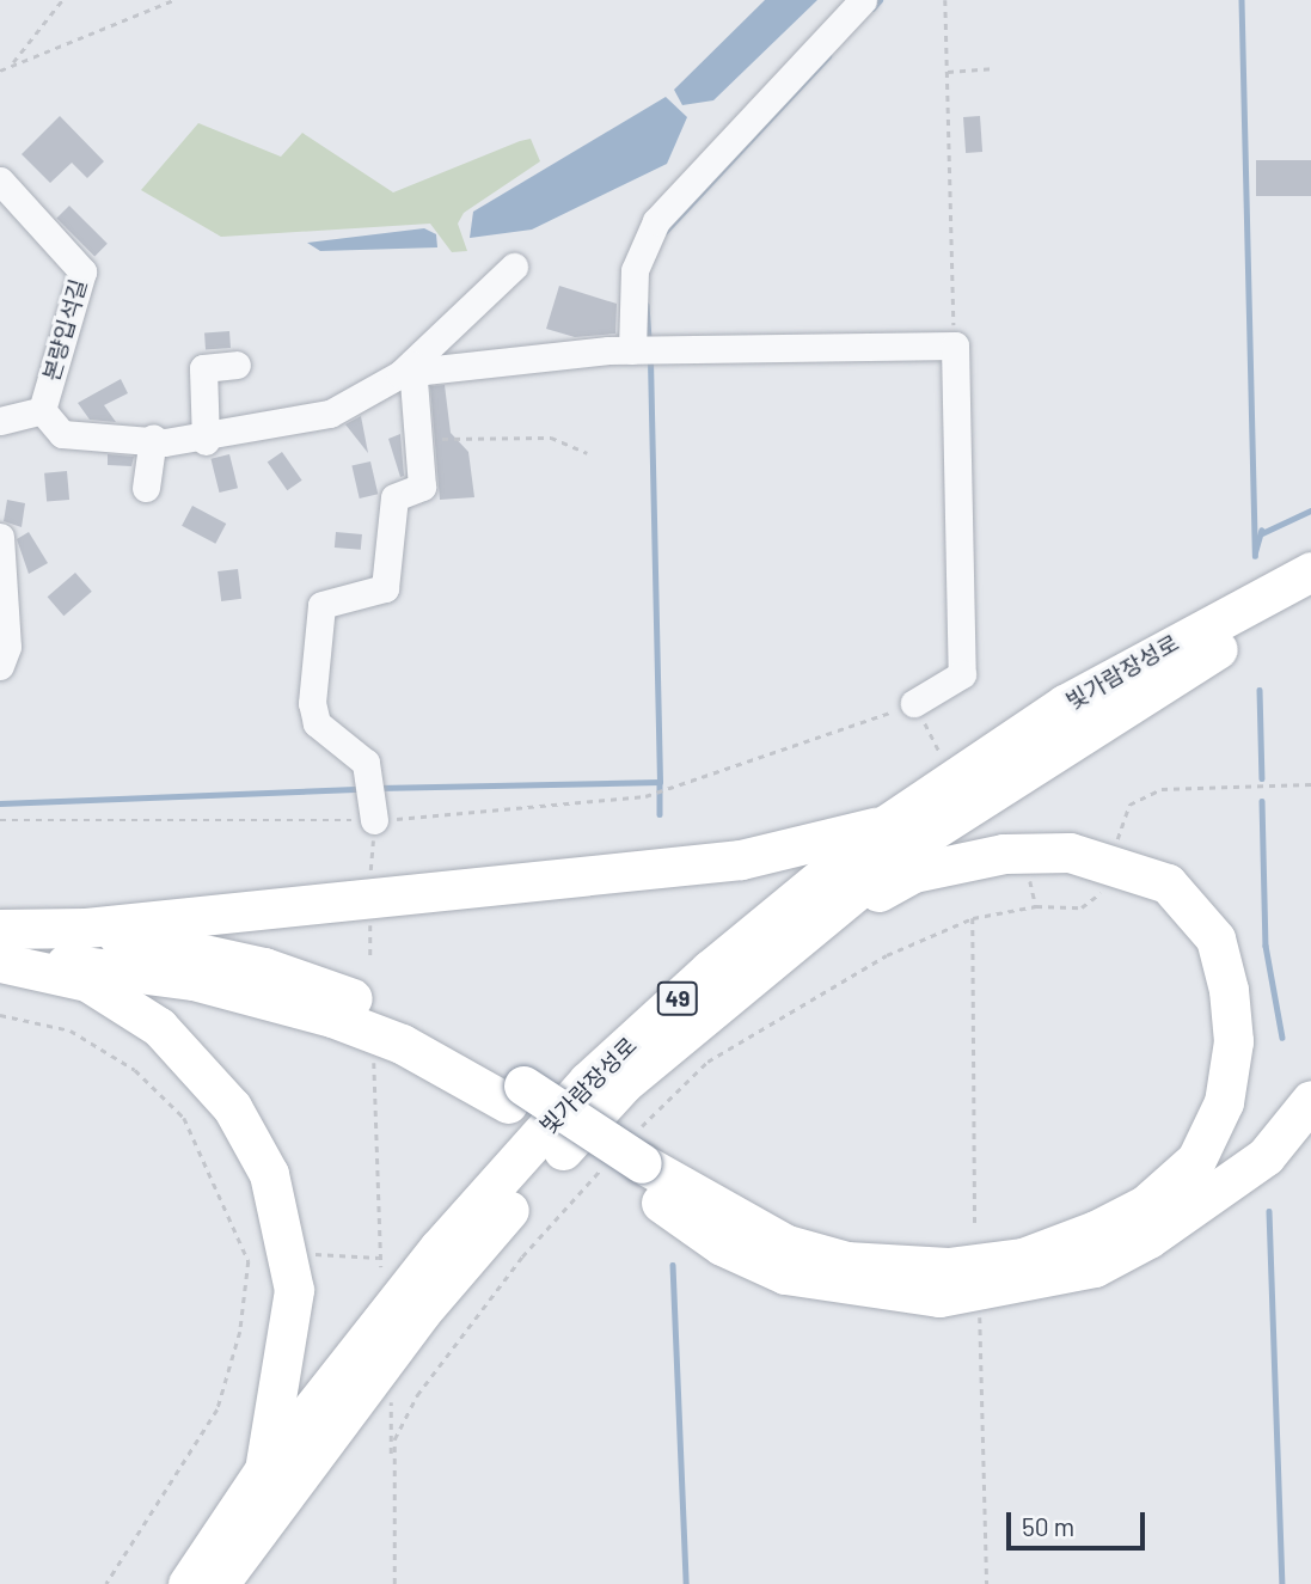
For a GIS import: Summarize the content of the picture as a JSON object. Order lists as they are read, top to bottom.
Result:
{
  "streets": {
    "highway": ["빛가람장성로", "49"],
    "lane": ["본량입석길"]
  },
  "scale_bar": "50 m"
}
